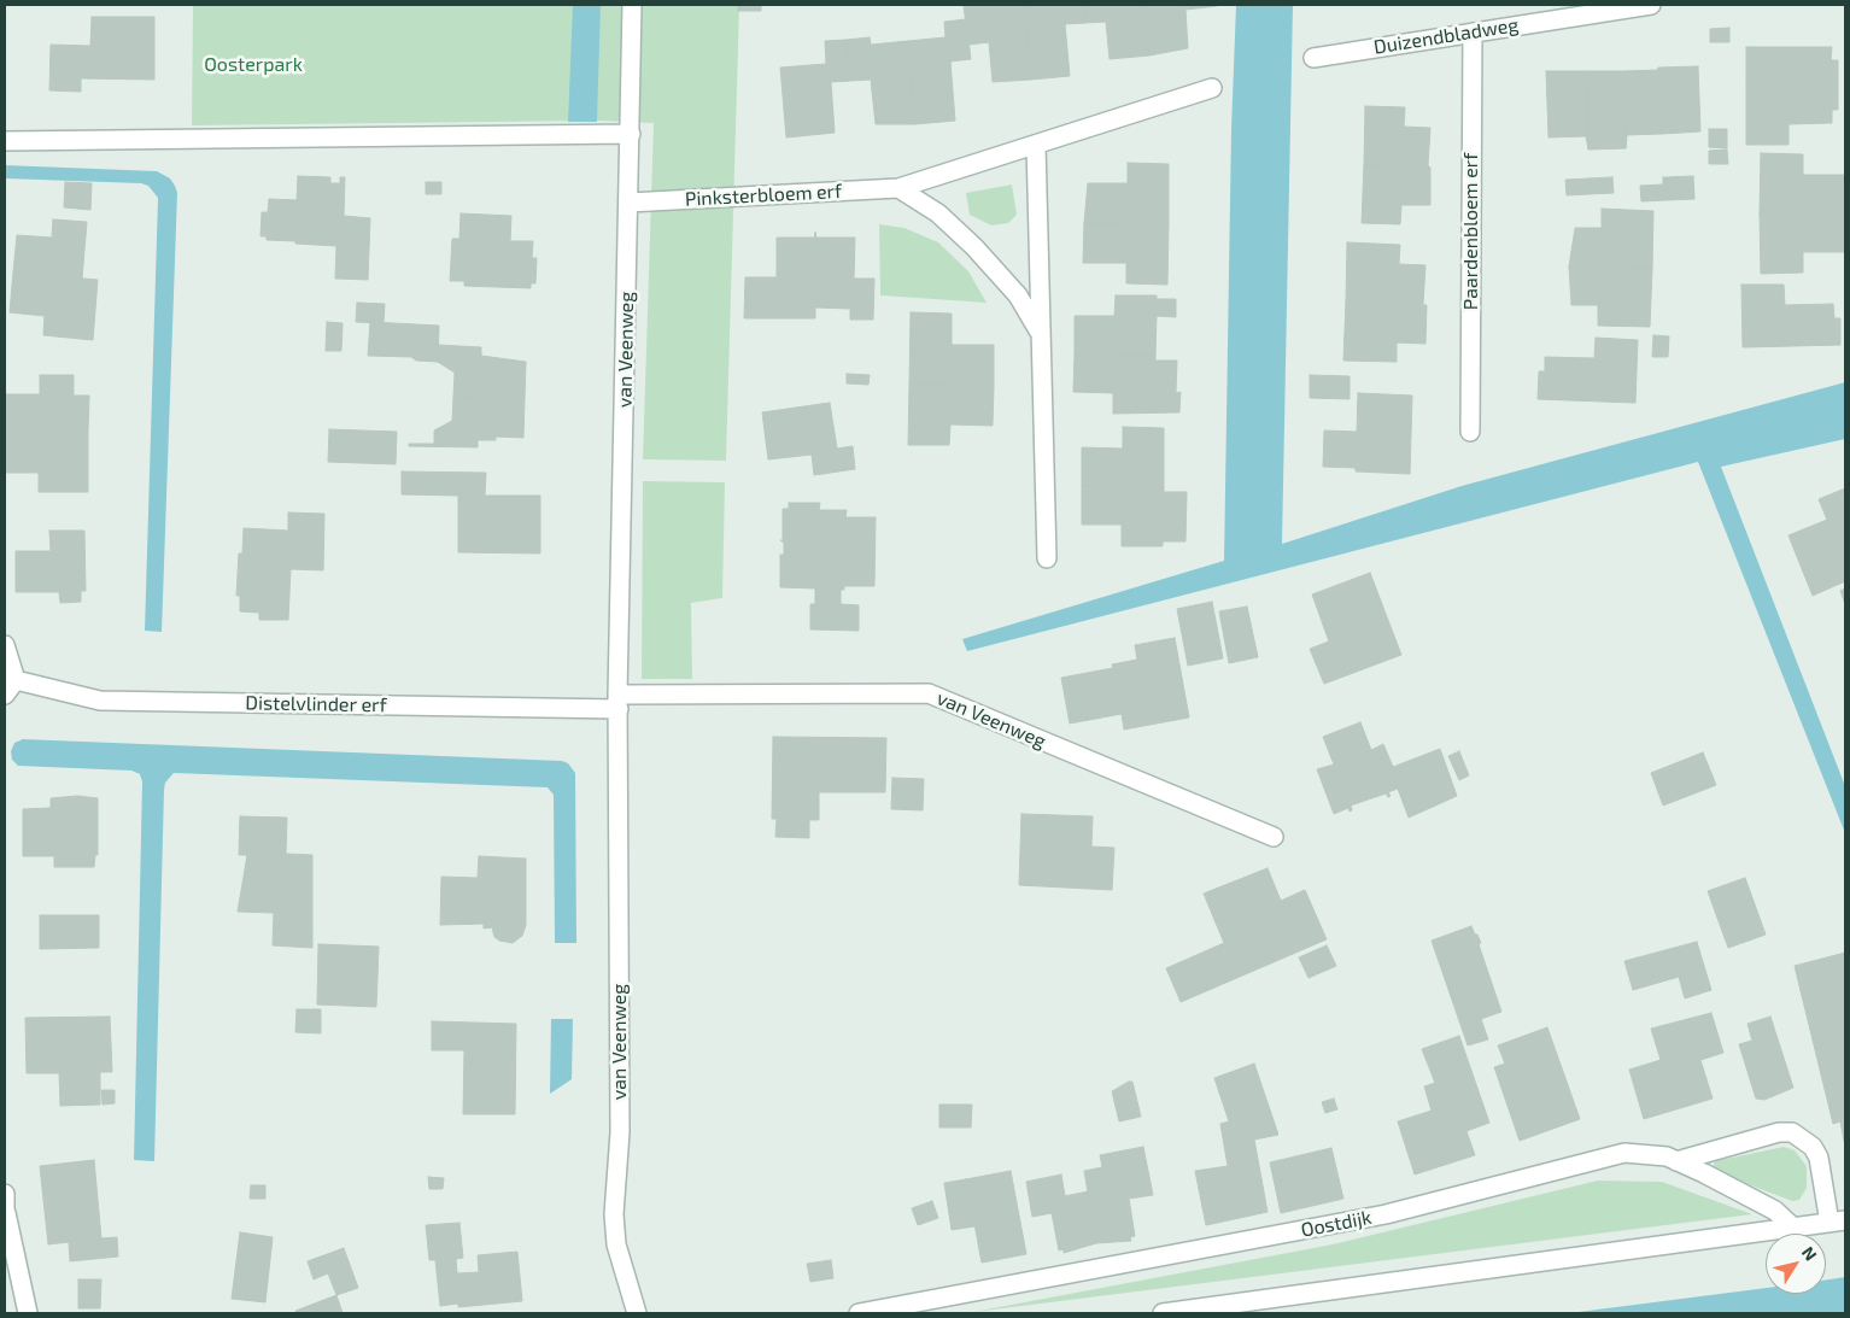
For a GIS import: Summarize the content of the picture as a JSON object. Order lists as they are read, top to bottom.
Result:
{
  "streets": {
    "street": [
      "Duizendbladweg",
      "Pinksterbloem erf",
      "Paardenbloem erf",
      "van Veenweg",
      "Distelvlinder erf",
      "Oostdijk"
    ]
  },
  "crossings": [
    ["Duizendbladweg", "Paardenbloem erf"],
    ["Pinksterbloem erf", "van Veenweg"],
    ["van Veenweg", "Distelvlinder erf"]
  ],
  "parks": ["Oosterpark"],
  "north": "top right"
}
